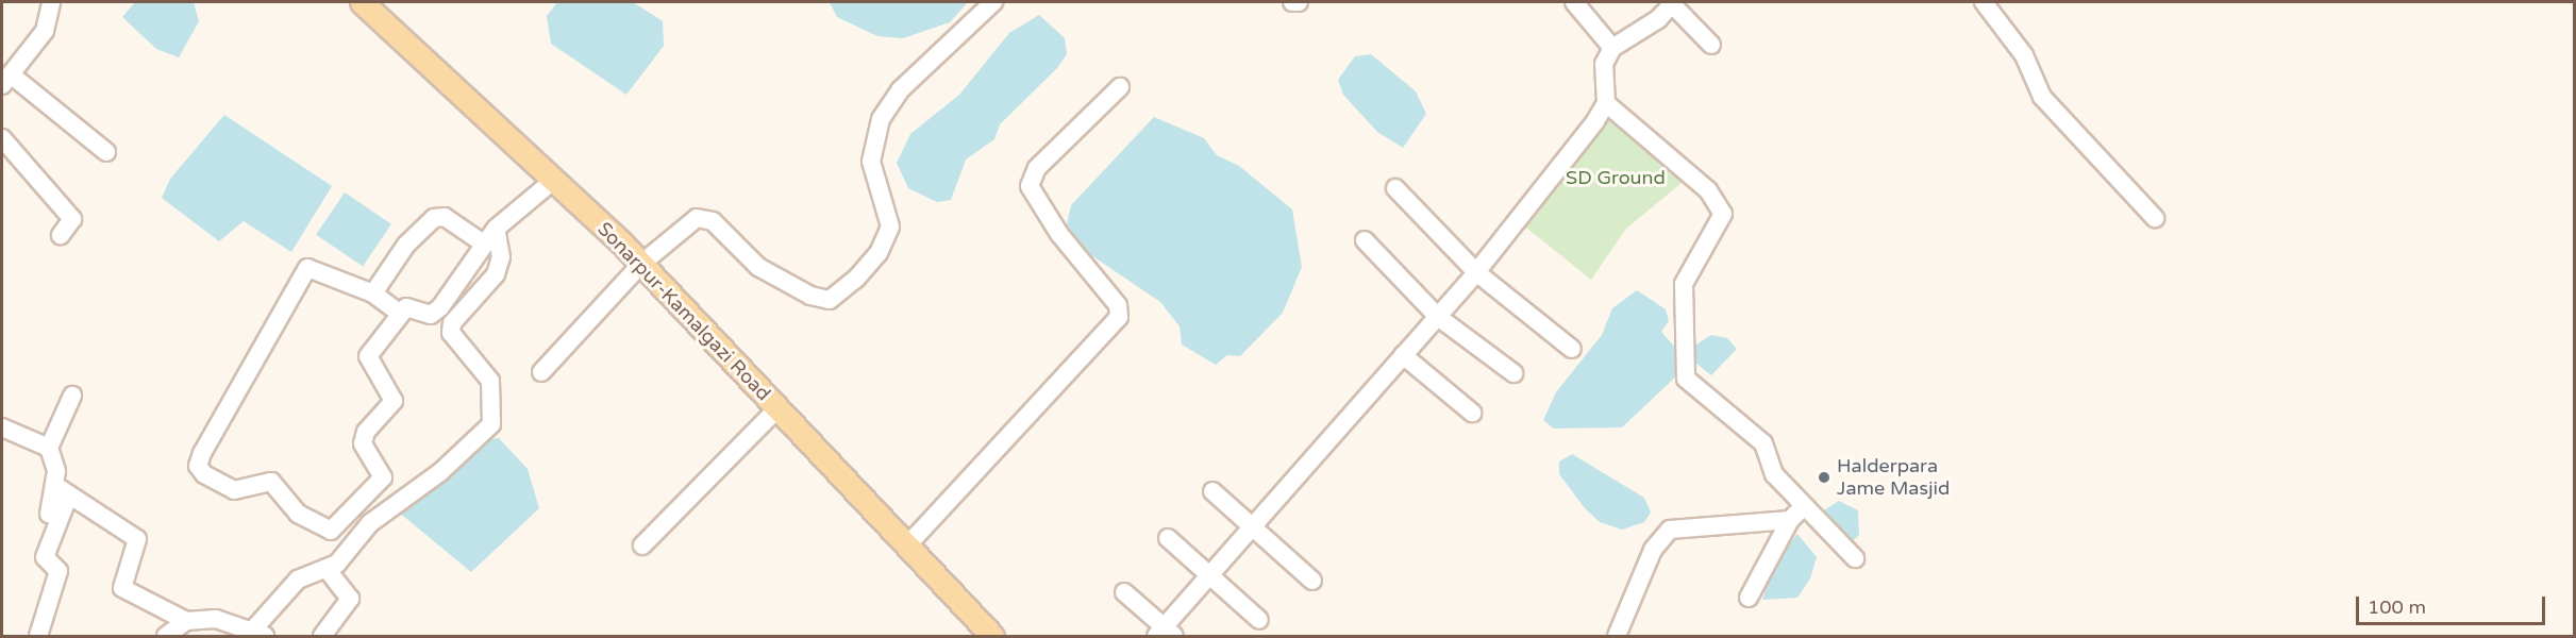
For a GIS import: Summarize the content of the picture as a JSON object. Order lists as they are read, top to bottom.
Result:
{
  "streets": {
    "main road": ["Sonarpur-Kamalgazi Road"]
  },
  "parks": ["SD Ground"],
  "places": ["Halderpara Jame Masjid"],
  "scale_bar": "100 m"
}
